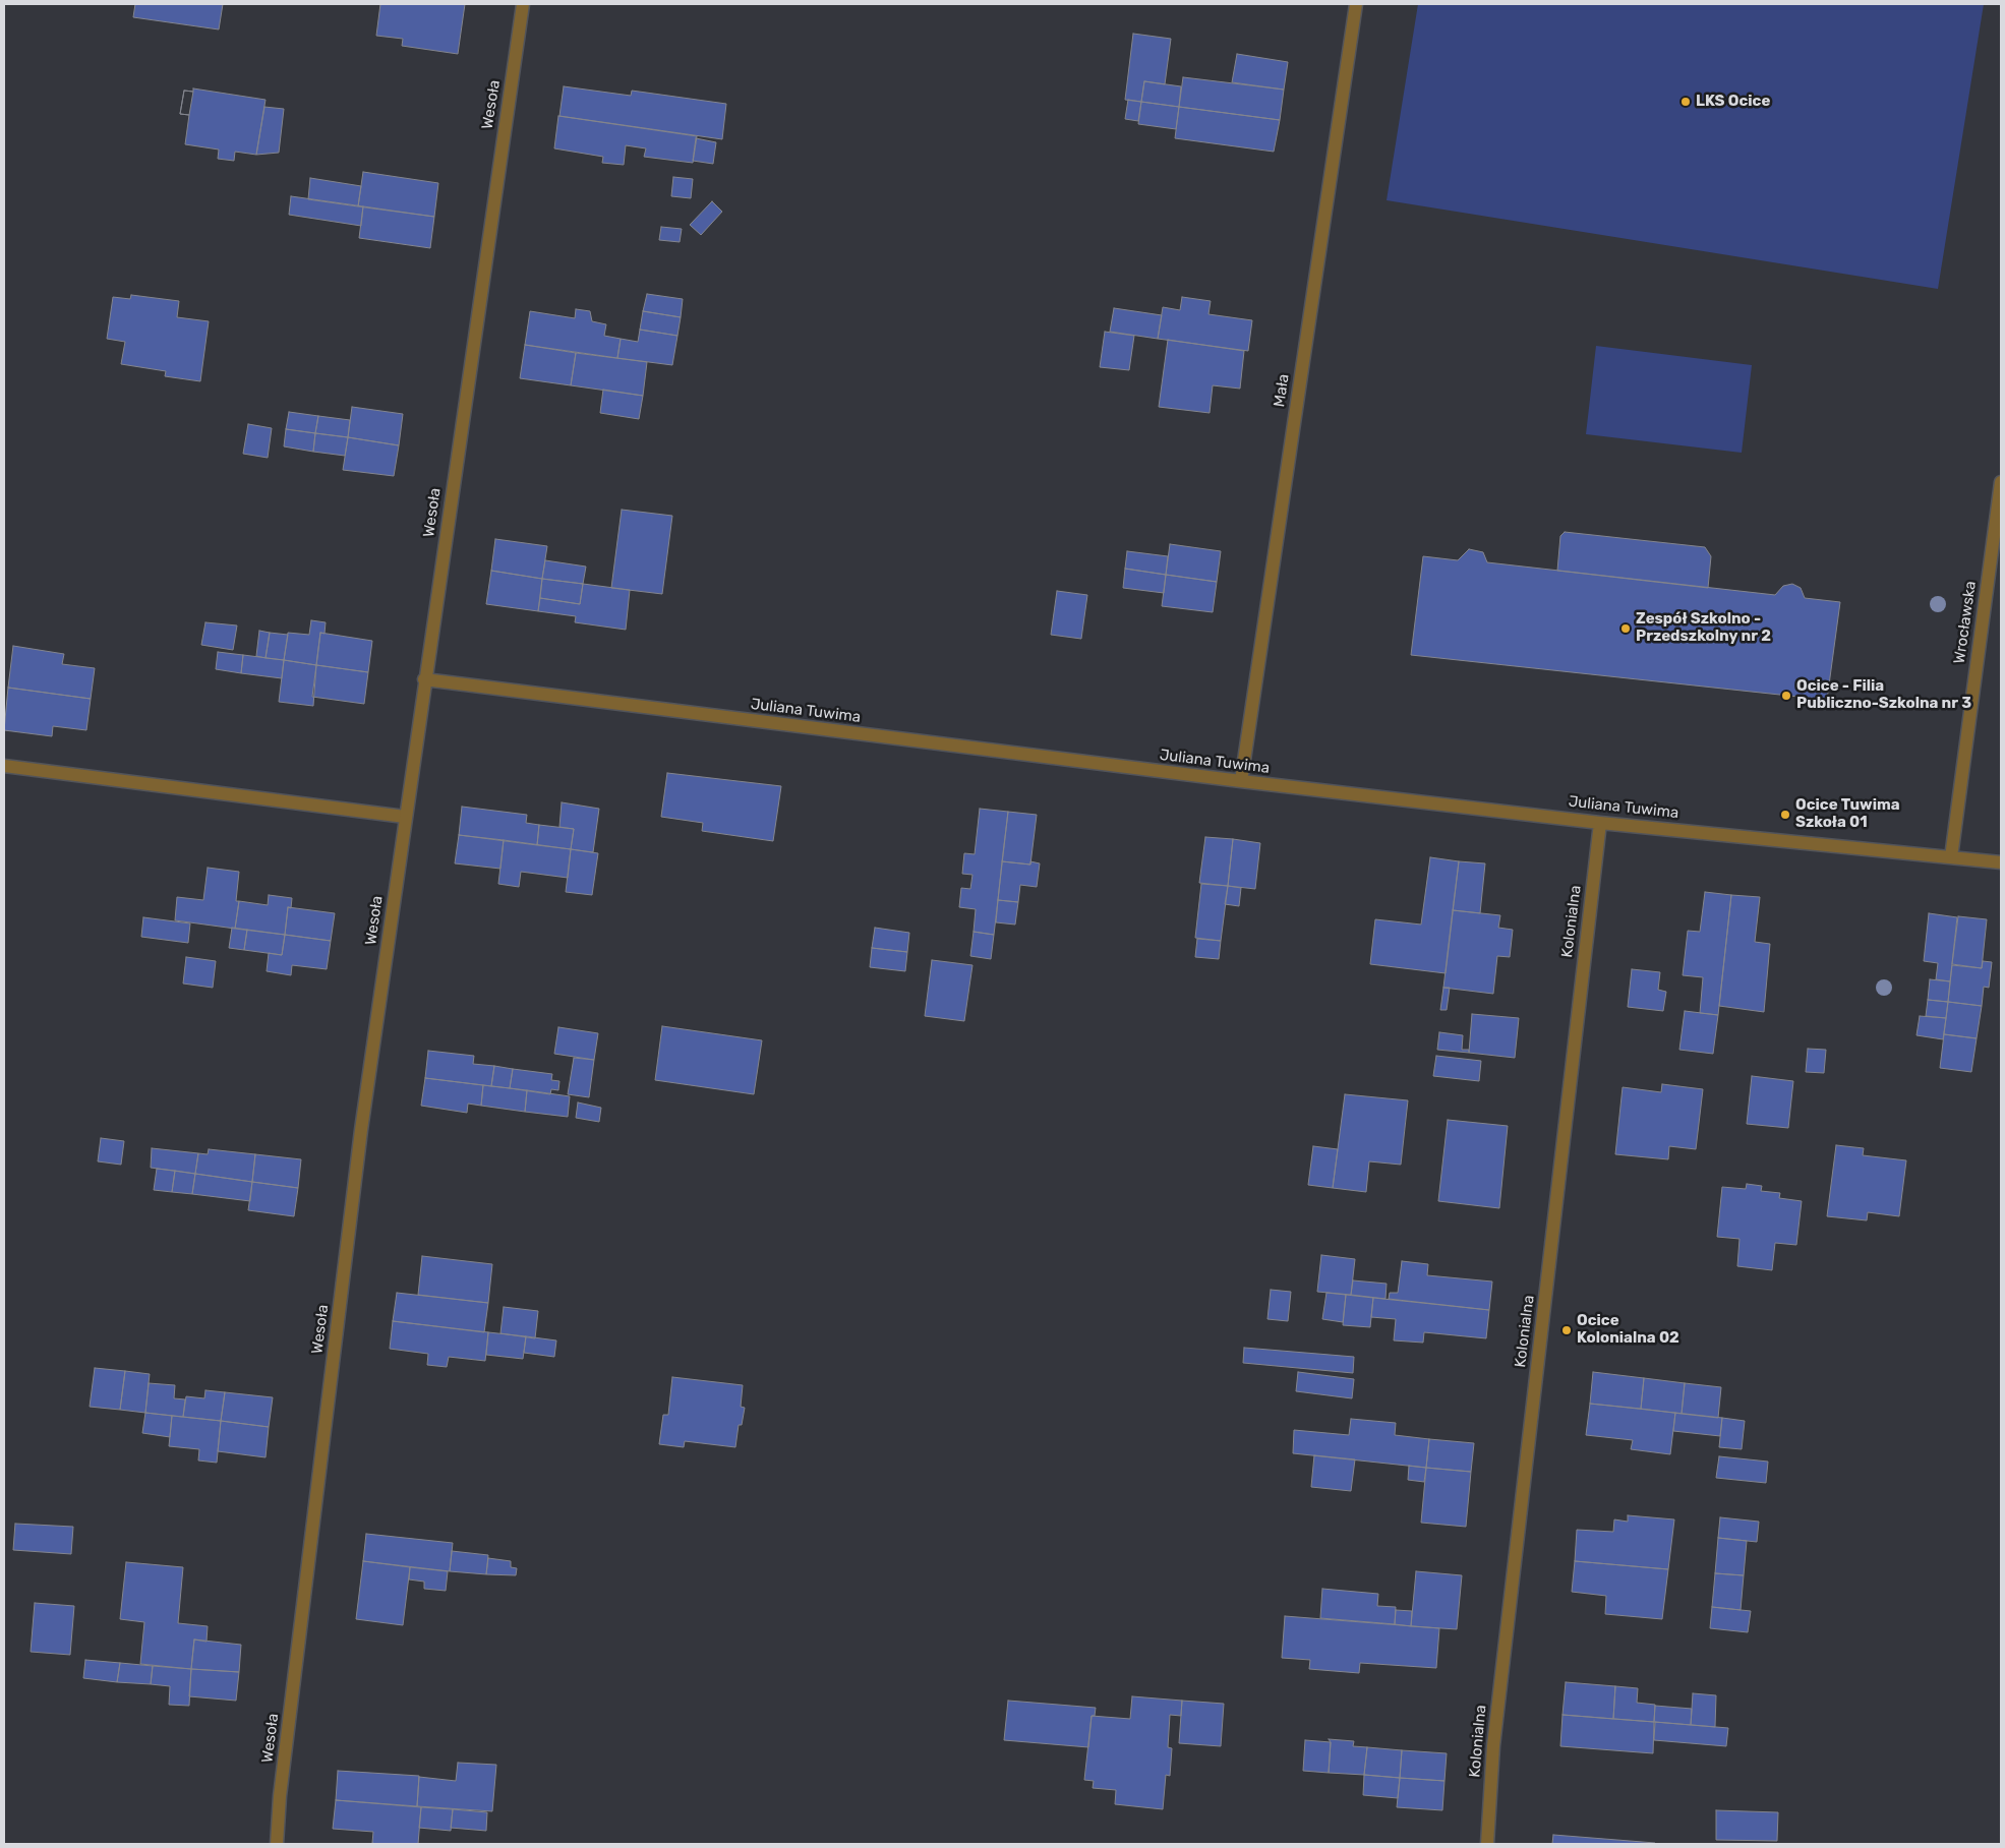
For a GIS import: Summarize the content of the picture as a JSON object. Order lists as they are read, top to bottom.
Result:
{
  "streets": {
    "street": [
      "Wesoła",
      "Mała",
      "Wrocławska",
      "Juliana Tuwima",
      "Kolonialna"
    ]
  },
  "crossings": [
    ["Wesoła", "Juliana Tuwima"],
    ["Mała", "Juliana Tuwima"],
    ["Wrocławska", "Juliana Tuwima"],
    ["Juliana Tuwima", "Kolonialna"]
  ],
  "places": [
    "LKS Ocice",
    "Zespół Szkolno - Przedszkolny nr 2",
    "Ocice - Filia Publiczno-Szkolna nr 3",
    "Ocice Tuwima Szkoła 01",
    "Ocice Kolonialna 02"
  ]
}
